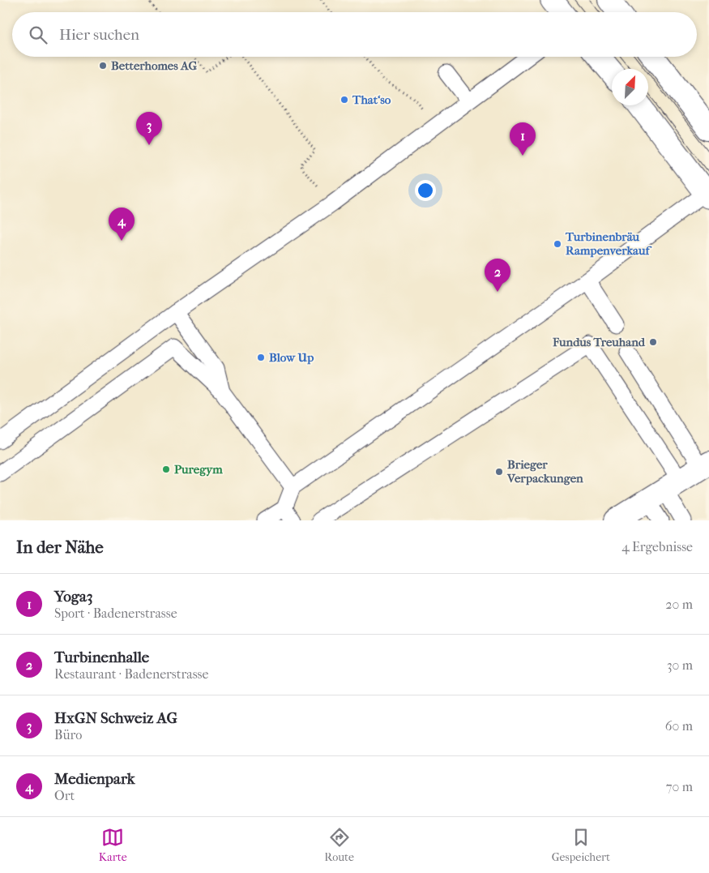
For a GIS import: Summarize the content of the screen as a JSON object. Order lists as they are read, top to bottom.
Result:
{
  "places": [
    "Betterhomes AG",
    "That‘so",
    "Turbinenbräu Rampenverkauf",
    "Fundus Treuhand",
    "Blow Up",
    "Puregym",
    "Brieger Verpackungen"
  ],
  "north": "top right",
  "page": {
    "search": "Hier suchen",
    "pins": [
      "3",
      "1",
      "4",
      "2"
    ],
    "heading": ["In der Nähe", "4 Ergebnisse"],
    "list": [
      {
        "mark": "1",
        "name": "Yoga3",
        "note": "Sport · Badenerstrasse",
        "value": "20 m"
      },
      {
        "mark": "2",
        "name": "Turbinenhalle",
        "note": "Restaurant · Badenerstrasse",
        "value": "30 m"
      },
      {
        "mark": "3",
        "name": "HxGN Schweiz AG",
        "note": "Büro",
        "value": "60 m"
      },
      {
        "mark": "4",
        "name": "Medienpark",
        "note": "Ort",
        "value": "70 m"
      }
    ],
    "nav": ["Karte", "Route", "Gespeichert"]
  }
}
